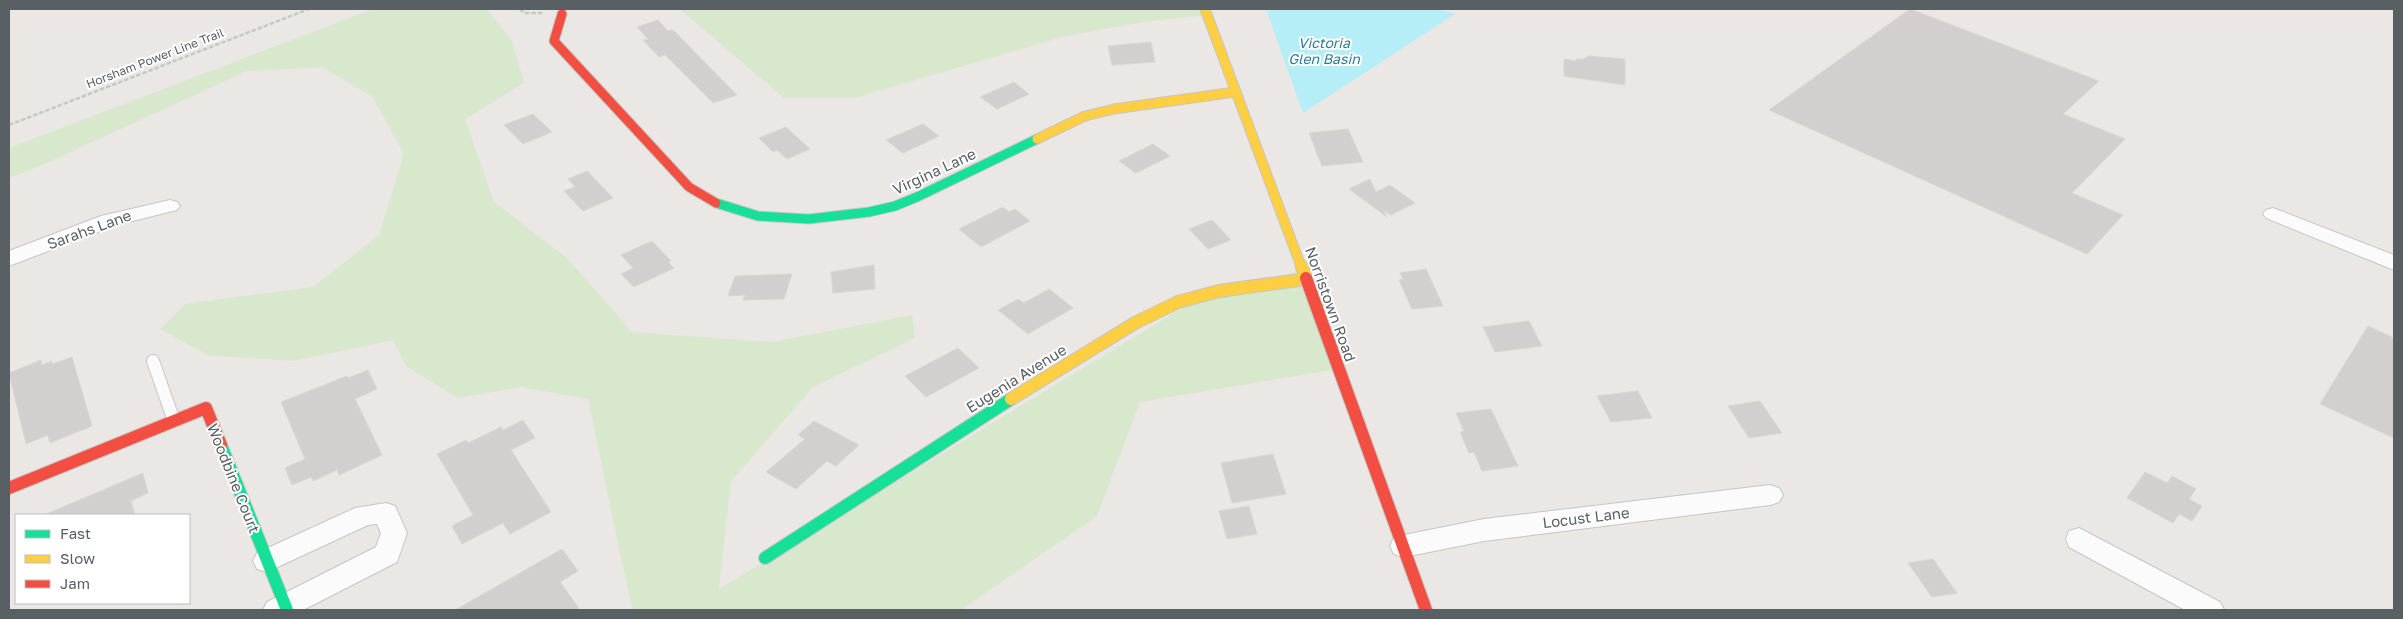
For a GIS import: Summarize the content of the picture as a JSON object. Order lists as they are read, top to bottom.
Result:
{
  "streets": {
    "street": [
      "Virgina Lane",
      "Sarahs Lane",
      "Norristown Road",
      "Eugenia Avenue",
      "Woodbine Court",
      "Locust Lane"
    ],
    "path": ["Horsham Power Line Trail"]
  },
  "crossings": [
    ["Virgina Lane", "Norristown Road"],
    ["Norristown Road", "Eugenia Avenue"],
    ["Norristown Road", "Locust Lane"]
  ],
  "water": ["Victoria Glen Basin"],
  "legend": ["Fast", "Slow", "Jam"]
}
